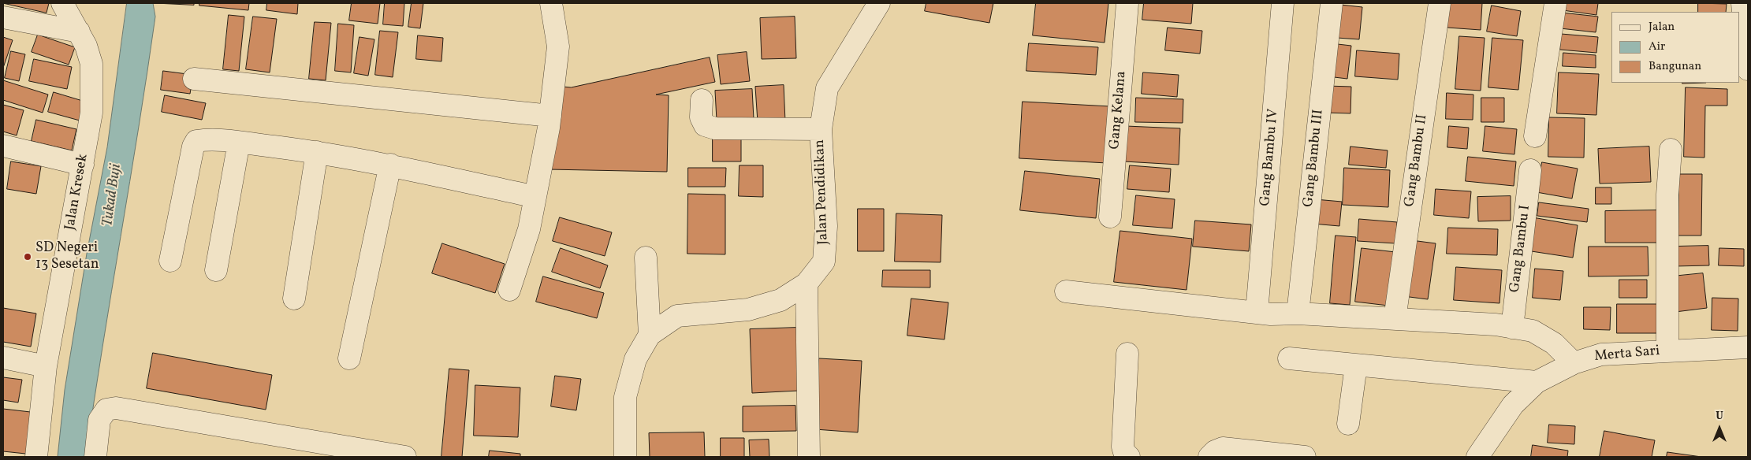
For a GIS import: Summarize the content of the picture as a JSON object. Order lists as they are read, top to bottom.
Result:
{
  "streets": {
    "street": [
      "Gang Kelana",
      "Gang Bambu IV",
      "Gang Bambu III",
      "Gang Bambu II",
      "Jalan Kresek",
      "Jalan Pendidikan",
      "Gang Bambu I",
      "Merta Sari"
    ]
  },
  "water": ["Tukad Buji"],
  "places": ["SD Negeri 13 Sesetan"],
  "legend": ["Jalan", "Air", "Bangunan"],
  "north": "top"
}
